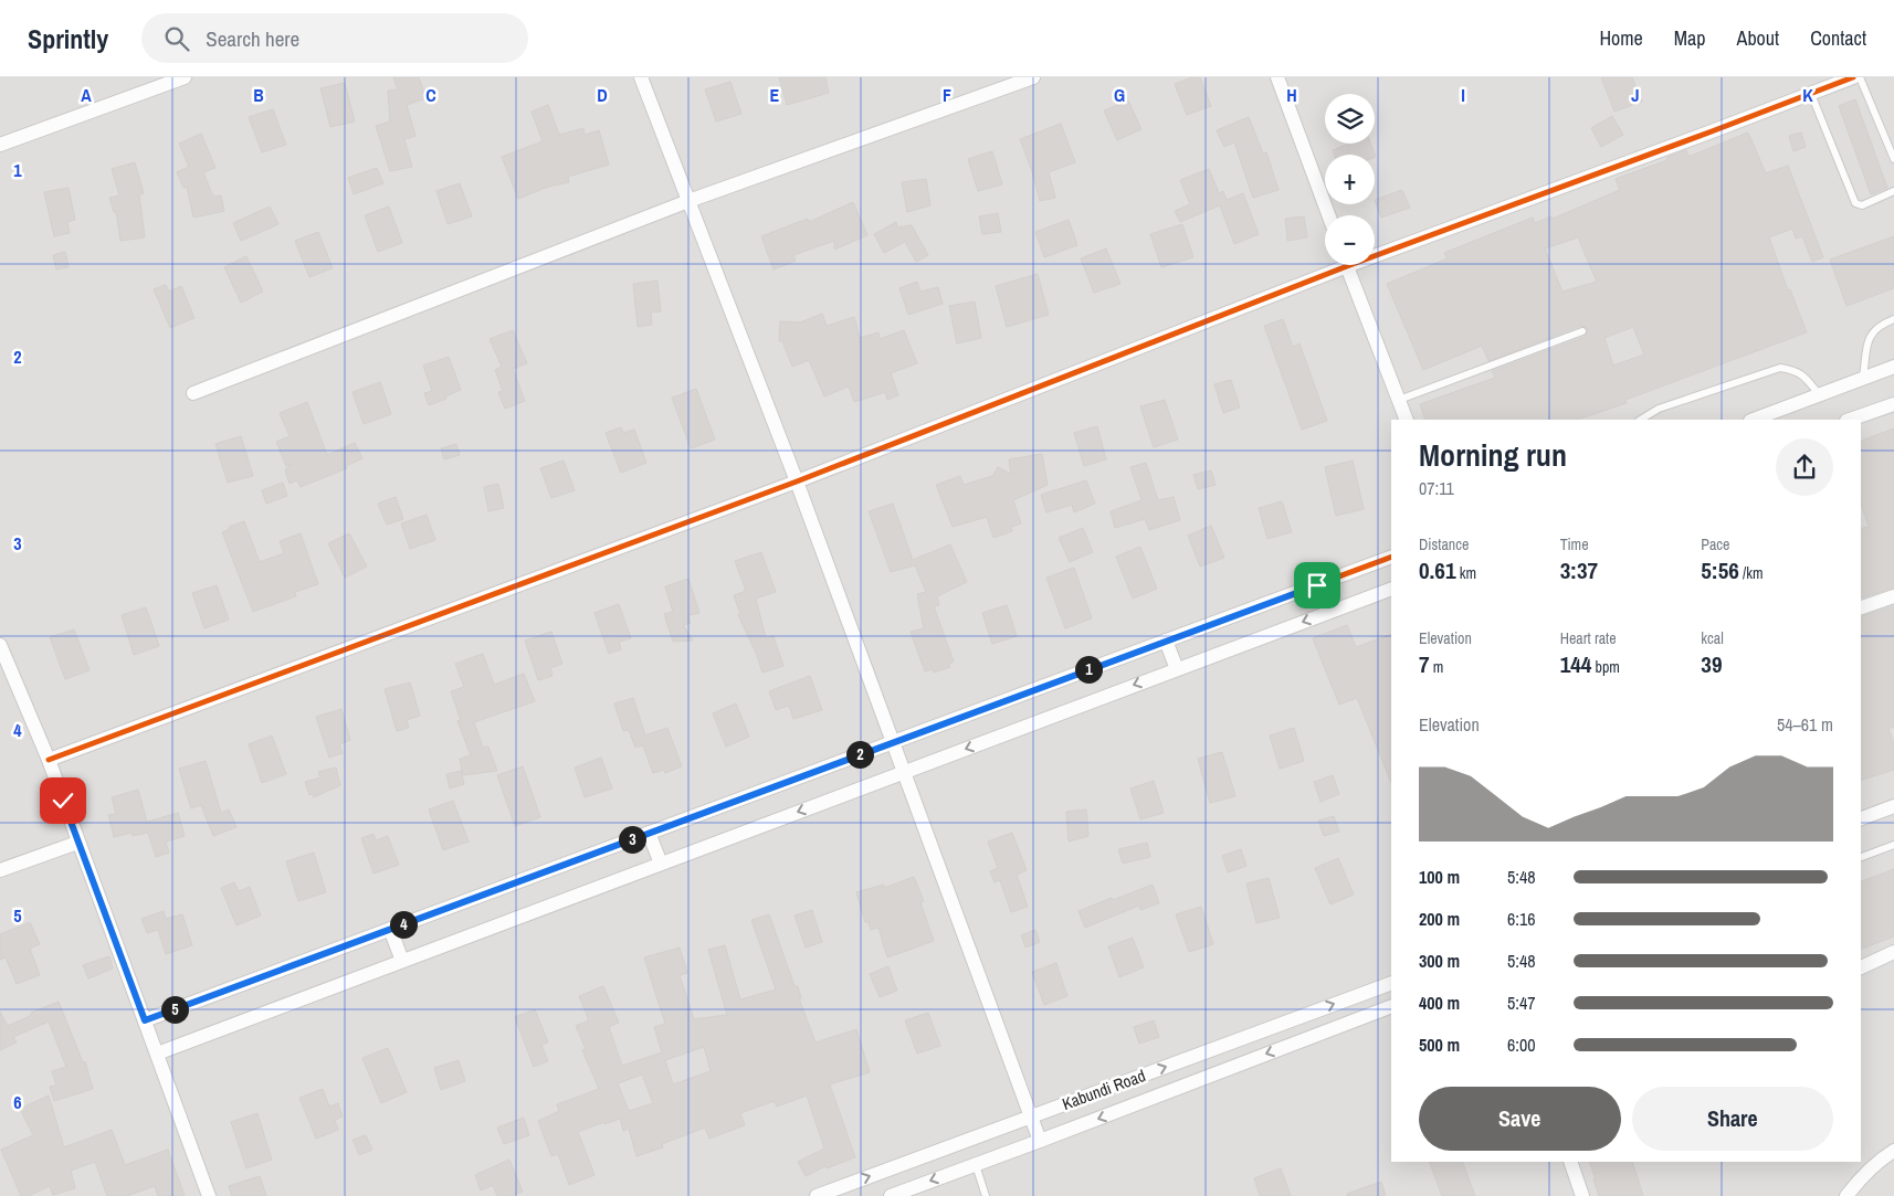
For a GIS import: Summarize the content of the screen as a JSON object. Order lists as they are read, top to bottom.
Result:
{
  "streets": {
    "street": ["Kabundi Road"]
  },
  "page": {
    "header": "Sprintly",
    "search": "Search here",
    "nav": [
      "Home",
      "Map",
      "About",
      "Contact"
    ],
    "map_buttons": ["+", "−"],
    "heading": ["Morning run", "07:11"],
    "stats": [
      ["Distance", "0.61 km"],
      ["Time", "3:37"],
      ["Pace", "5:56 /km"],
      ["Elevation", "7 m"],
      ["Heart rate", "144 bpm"],
      ["kcal", "39"]
    ],
    "pins": [
      "1",
      "2",
      "3",
      "4",
      "5"
    ],
    "chart": ["Elevation", "54–61 m"],
    "list": [
      {
        "name": "100 m",
        "note": "5:48"
      },
      {
        "name": "200 m",
        "note": "6:16"
      },
      {
        "name": "300 m",
        "note": "5:48"
      },
      {
        "name": "400 m",
        "note": "5:47"
      },
      {
        "name": "500 m",
        "note": "6:00"
      }
    ],
    "buttons": ["Save", "Share"]
  },
  "grid": {
    "columns": [
      "A",
      "B",
      "C",
      "D",
      "E",
      "F",
      "G",
      "H",
      "I",
      "J",
      "K"
    ],
    "rows": [
      "1",
      "2",
      "3",
      "4",
      "5",
      "6"
    ]
  }
}
